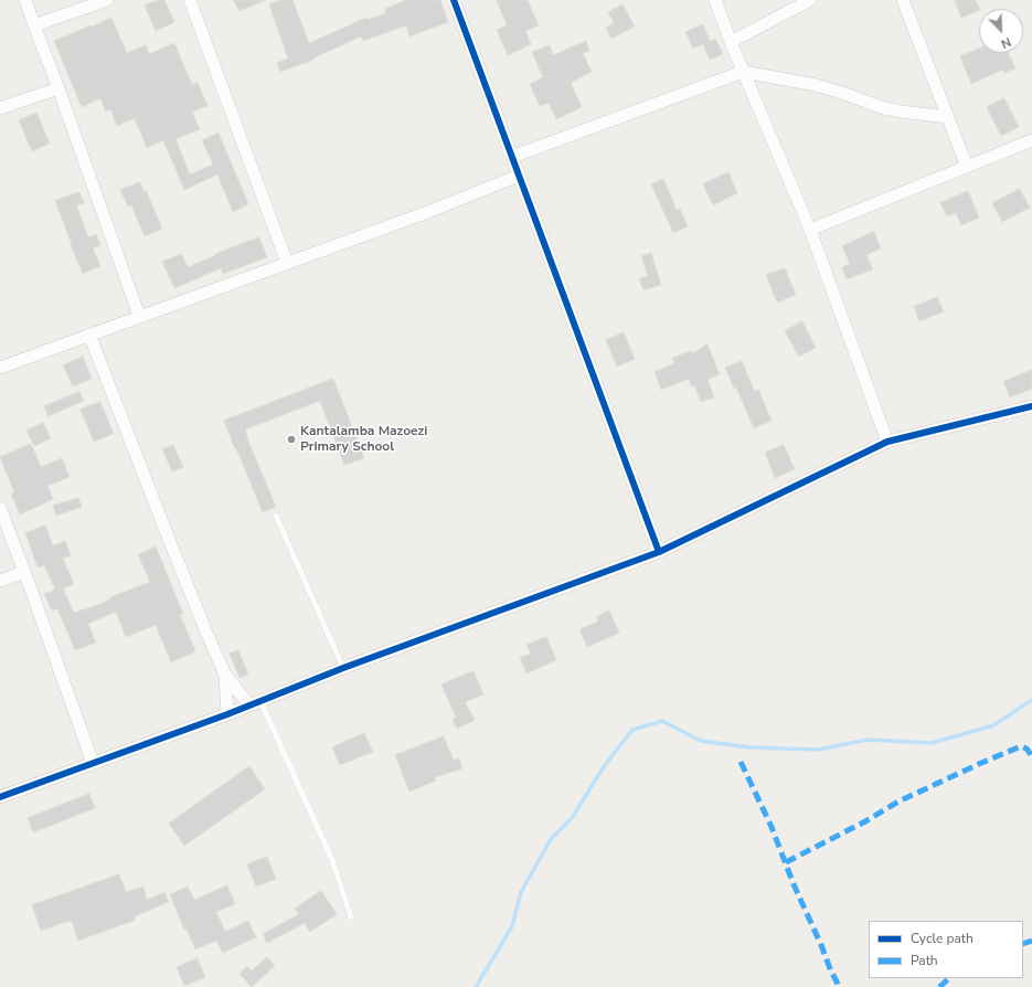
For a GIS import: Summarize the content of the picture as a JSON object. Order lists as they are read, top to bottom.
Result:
{
  "places": ["Kantalamba Mazoezi Primary School"],
  "legend": ["Cycle path", "Path"],
  "north": "bottom right"
}
